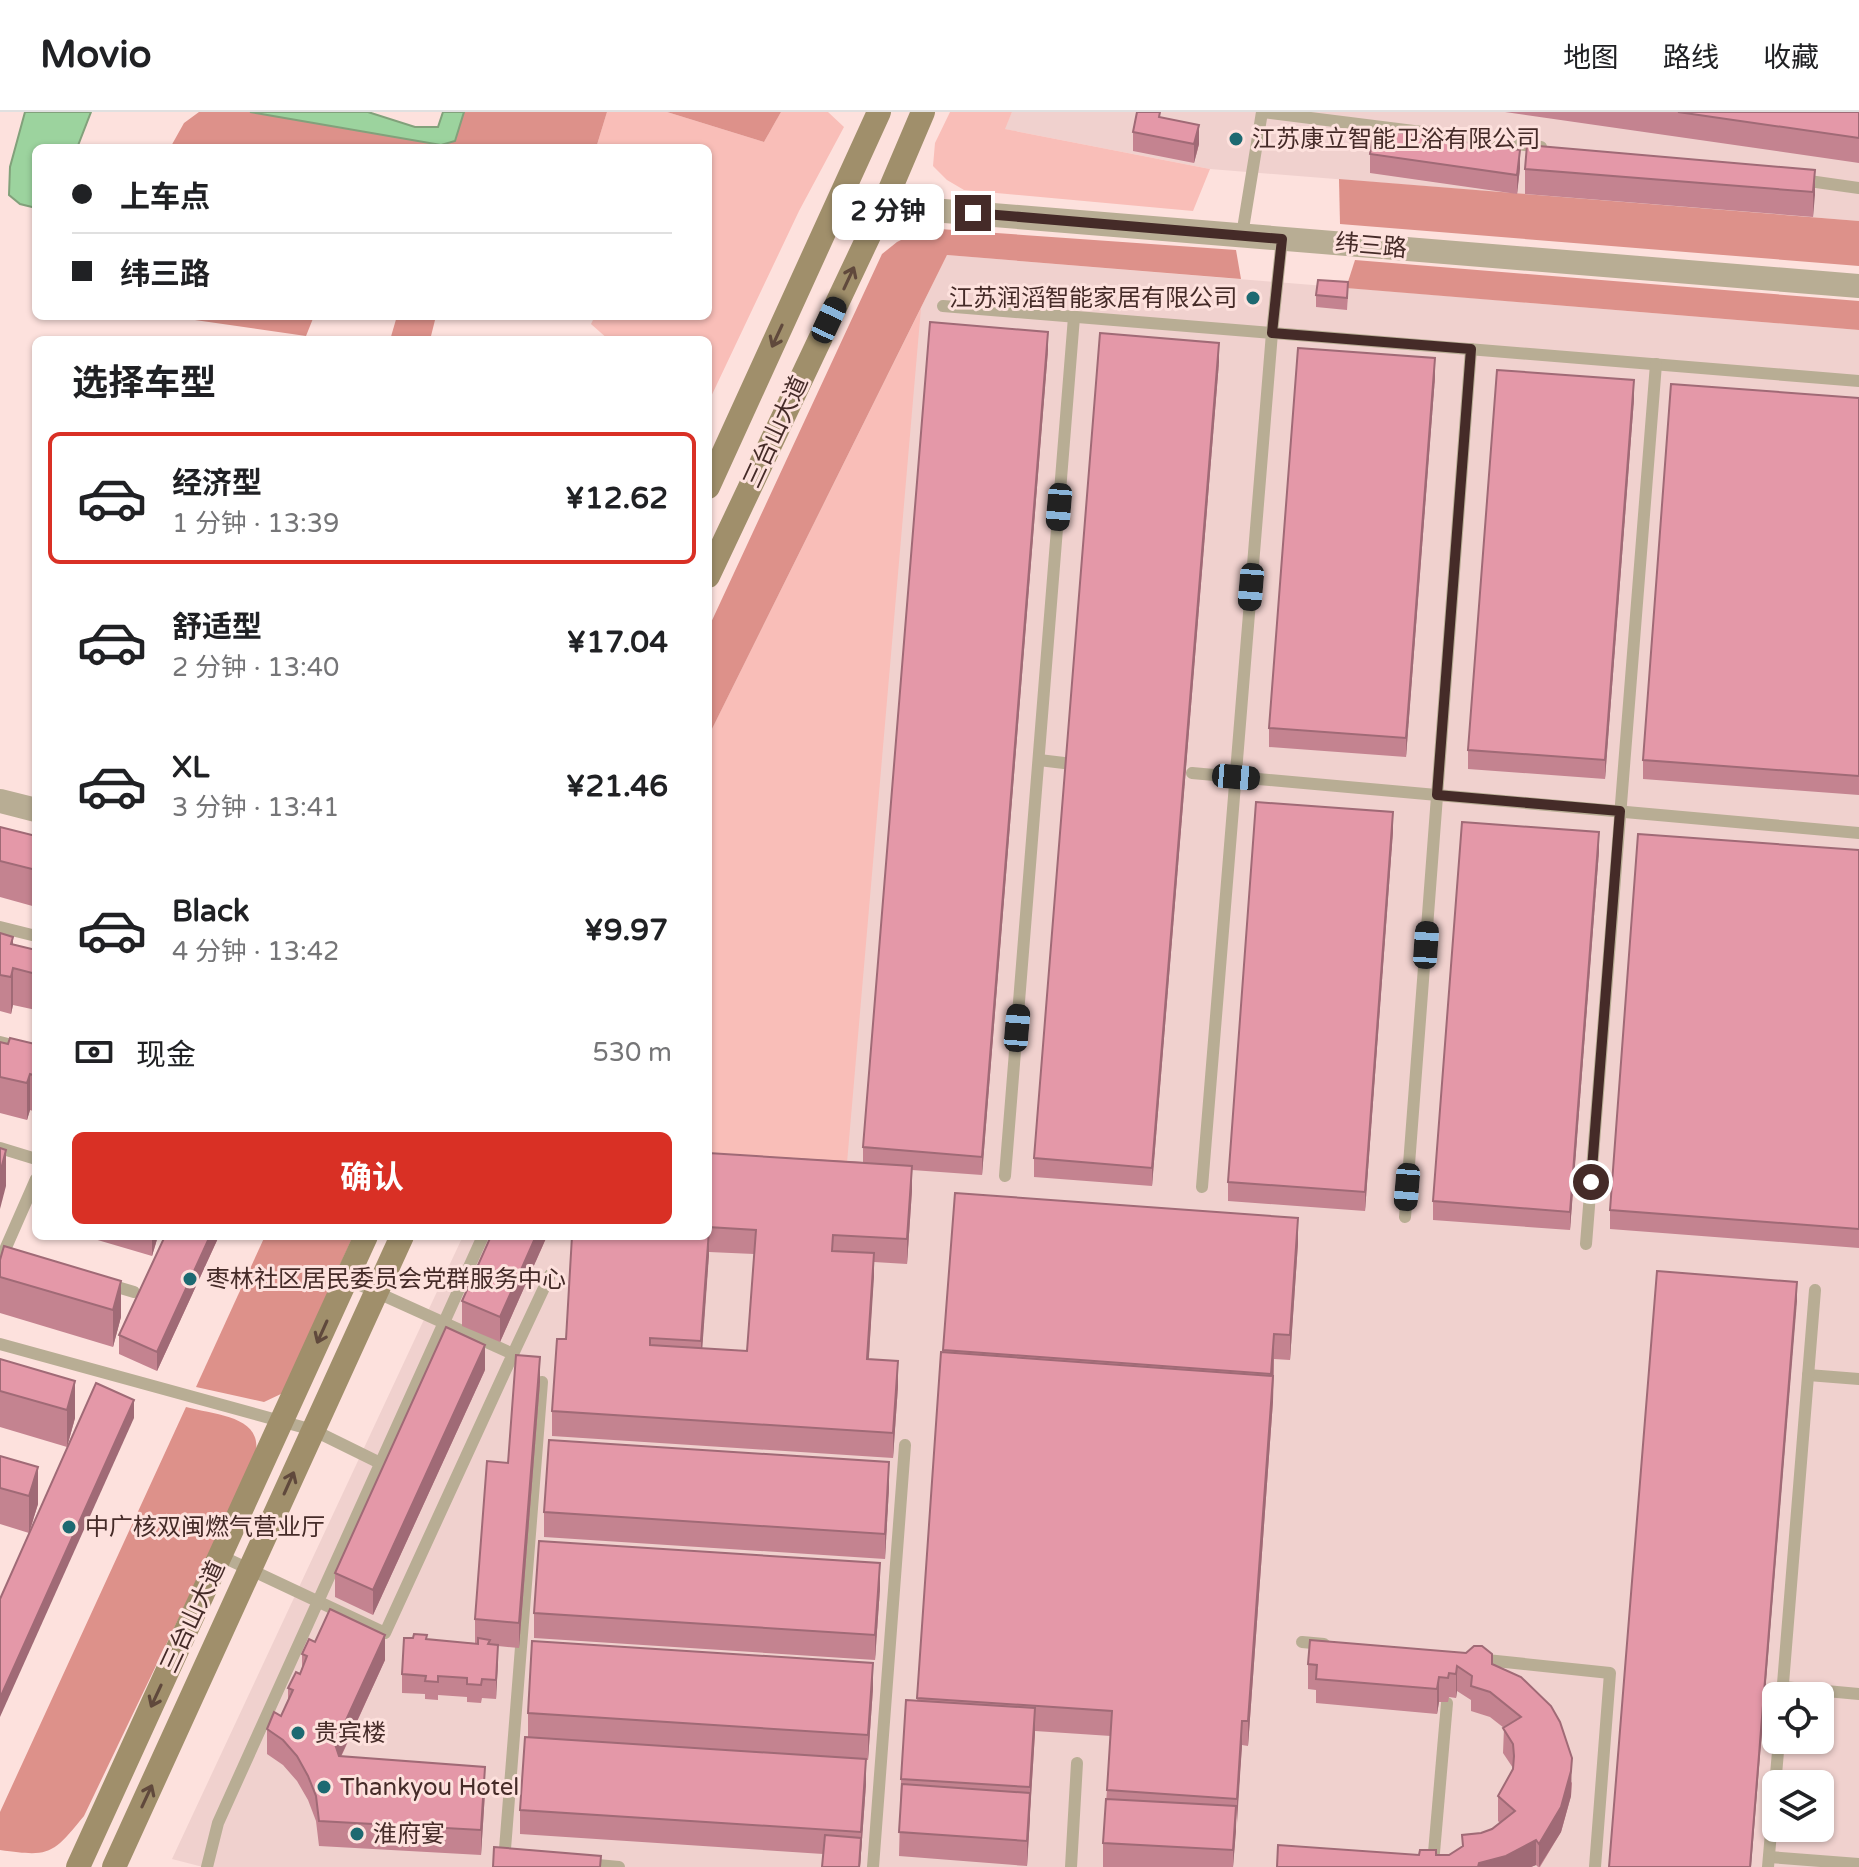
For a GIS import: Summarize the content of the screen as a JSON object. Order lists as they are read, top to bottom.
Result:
{
  "streets": {
    "main road": ["三台山大道"],
    "street": ["纬三路"]
  },
  "crossings": [
    ["纬三路", "三台山大道"]
  ],
  "places": [
    "江苏康立智能卫浴有限公司",
    "江苏润滔智能家居有限公司",
    "枣林社区居民委员会党群服务中心",
    "中广核双闽燃气营业厅",
    "贵宾楼",
    "Thankyou Hotel",
    "淮府宴"
  ],
  "page": {
    "header": "Movio",
    "nav": ["地图", "路线", "收藏"],
    "banner": ["上车点", "纬三路"],
    "bubble": "2 分钟",
    "heading": "选择车型",
    "list": [
      {
        "name": "经济型",
        "note": "1 分钟 · 13:39",
        "value": "¥12.62"
      },
      {
        "name": "舒适型",
        "note": "2 分钟 · 13:40",
        "value": "¥17.04"
      },
      {
        "name": "XL",
        "note": "3 分钟 · 13:41",
        "value": "¥21.46"
      },
      {
        "name": "Black",
        "note": "4 分钟 · 13:42",
        "value": "¥9.97"
      }
    ],
    "pay": ["现金", "530 m"],
    "buttons": "确认"
  }
}
